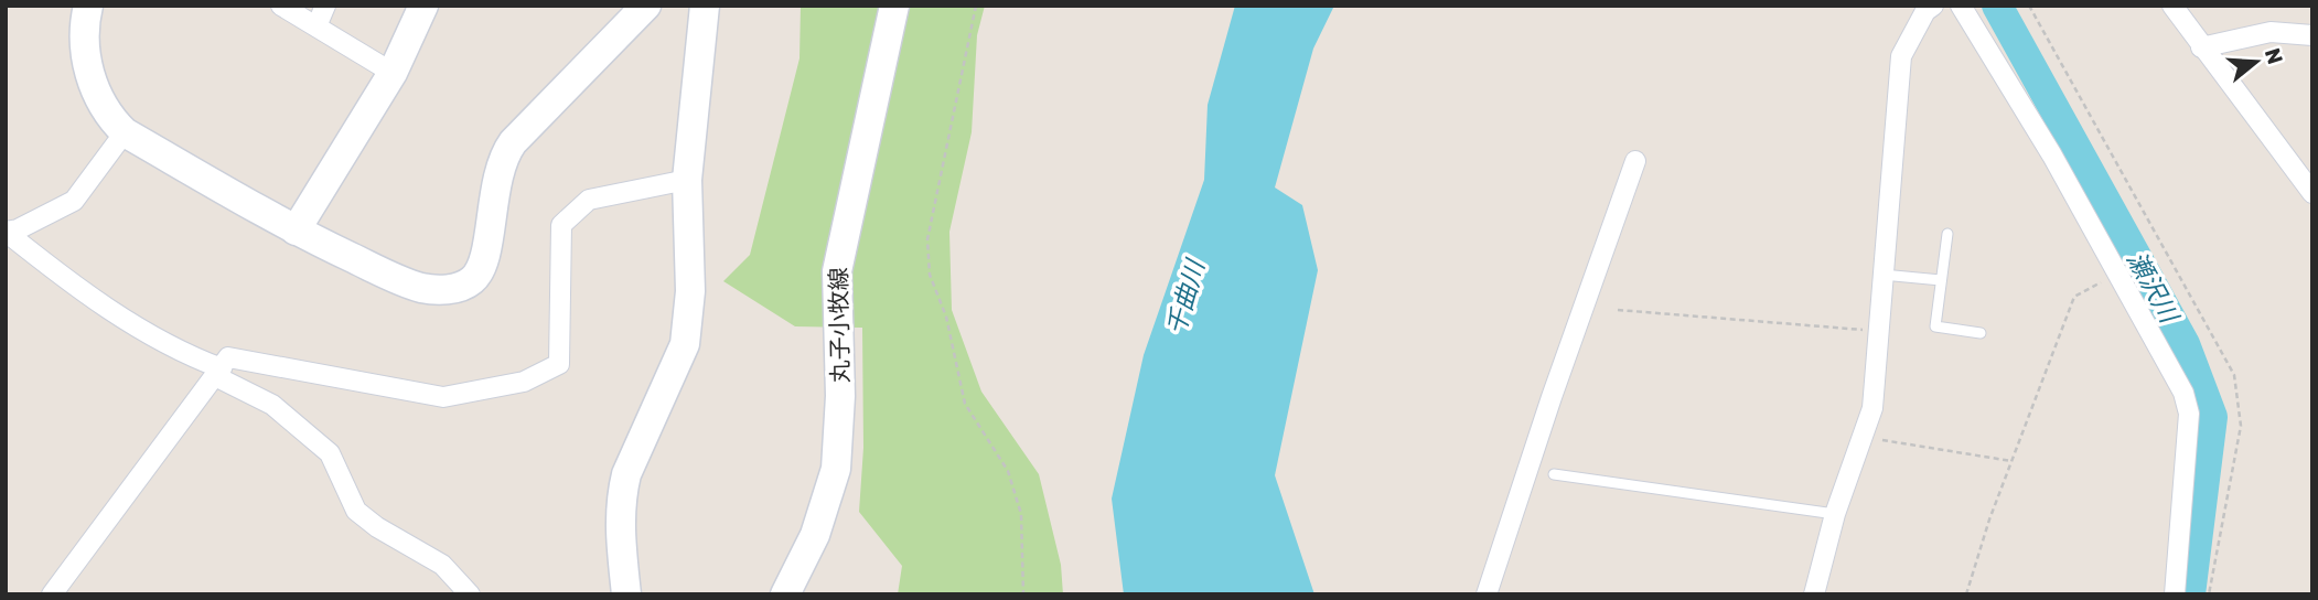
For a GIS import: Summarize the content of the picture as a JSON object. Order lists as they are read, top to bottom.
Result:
{
  "streets": {
    "street": ["丸子小牧線"]
  },
  "water": ["瀬沢川", "千曲川"],
  "north": "right"
}
